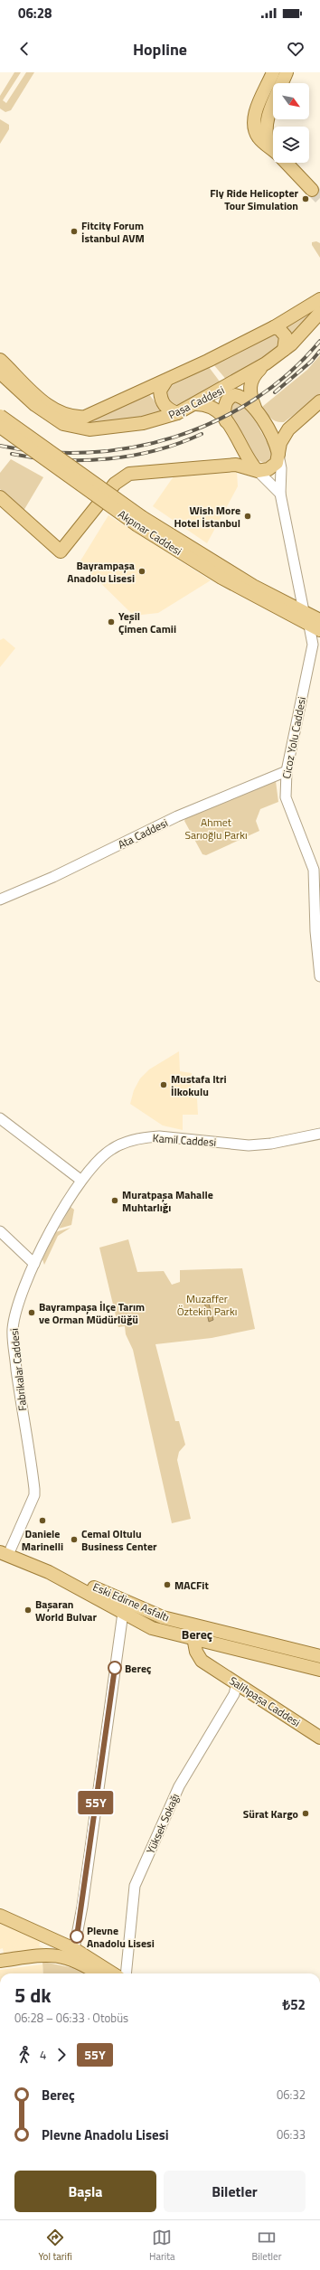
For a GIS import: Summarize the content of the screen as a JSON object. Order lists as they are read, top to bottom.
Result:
{
  "streets": {
    "main road": [
      "Paşa Caddesi",
      "Akpınar Caddesi",
      "Eski Edirne Asfaltı",
      "Salihpaşa Caddesi"
    ],
    "street": [
      "Cicoz Yolu Caddesi",
      "Ata Caddesi",
      "Kamil Caddesi",
      "Fabrikalar Caddesi",
      "Yüksek Sokağı"
    ]
  },
  "crossings": [
    ["Akpınar Caddesi", "Cicoz Yolu Caddesi"],
    ["Cicoz Yolu Caddesi", "Ata Caddesi"],
    ["Kamil Caddesi", "Fabrikalar Caddesi"],
    ["Fabrikalar Caddesi", "Eski Edirne Asfaltı"],
    ["Eski Edirne Asfaltı", "Salihpaşa Caddesi"],
    ["Salihpaşa Caddesi", "Yüksek Sokağı"]
  ],
  "districts": ["Bereç"],
  "parks": ["Ahmet Sarıoğlu Parkı", "Muzaffer Öztekin Parkı"],
  "places": [
    "Fly Ride Helicopter Tour Simulation",
    "Fitcity Forum İstanbul AVM",
    "Wish More Hotel İstanbul",
    "Bayrampaşa Anadolu Lisesi",
    "Yeşil Çimen Camii",
    "Mustafa Itri İlkokulu",
    "Muratpaşa Mahalle Muhtarlığı",
    "Bayrampaşa İlçe Tarım ve Orman Müdürlüğü",
    "Daniele Marinelli",
    "Cemal Oltulu Business Center",
    "MACFit",
    "Başaran World Bulvar",
    "Bereç",
    "Sürat Kargo",
    "Plevne Anadolu Lisesi"
  ],
  "lines": ["bus line 55Y"],
  "north": "bottom right",
  "page": {
    "status": "06:28",
    "header": "Hopline",
    "on_map": "55Y",
    "heading": ["5 dk", "06:28 – 06:33 · Otobüs", "₺52"],
    "legs": ["4", "55Y"],
    "list": [
      {
        "name": "Bereç",
        "value": "06:32"
      },
      {
        "name": "Plevne Anadolu Lisesi",
        "value": "06:33"
      }
    ],
    "buttons": ["Başla", "Biletler"],
    "tabs": ["Yol tarifi", "Harita", "Biletler"]
  }
}
